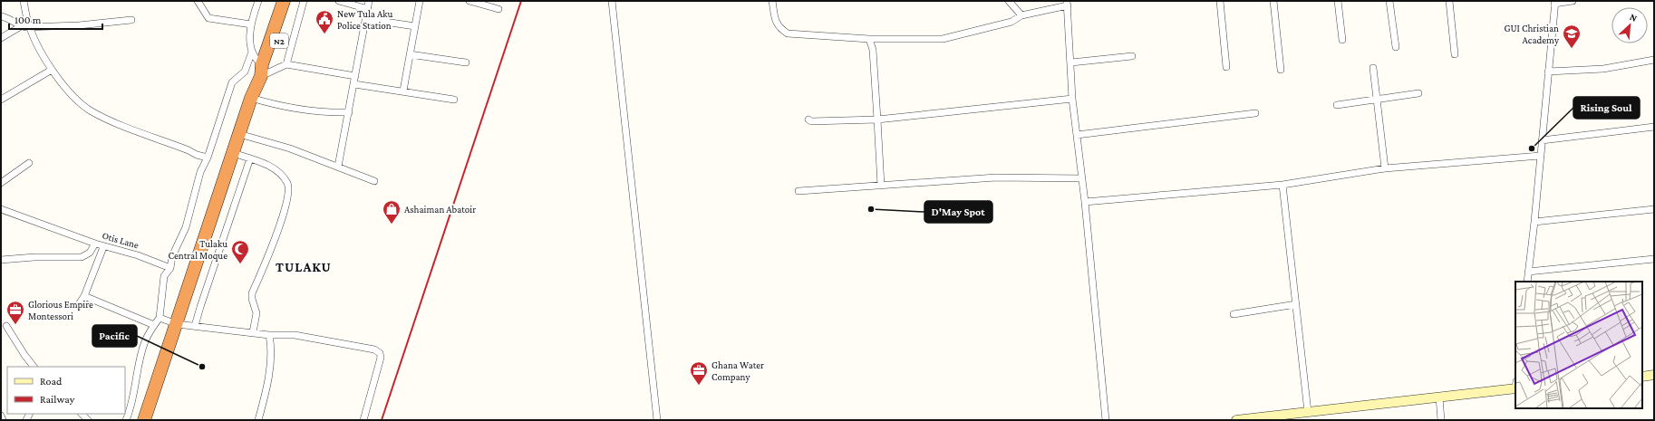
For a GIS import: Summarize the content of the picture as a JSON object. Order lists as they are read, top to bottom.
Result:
{
  "streets": {
    "highway": ["N2"],
    "street": ["Otis Lane"]
  },
  "districts": ["TULAKU"],
  "places": {
    "public building": ["New Tula Aku Police Station"],
    "school or university": ["GUI Christian Academy"],
    "other": ["Rising Soul", "D'May Spot", "Pacific"],
    "shop": ["Ashaiman Abatoir"],
    "mosque": ["Tulaku Central Moque"],
    "office": ["Glorious Empire Montessori", "Ghana Water Company"]
  },
  "legend": ["Road", "Railway"],
  "scale_bar": "100 m",
  "north": "top right"
}
